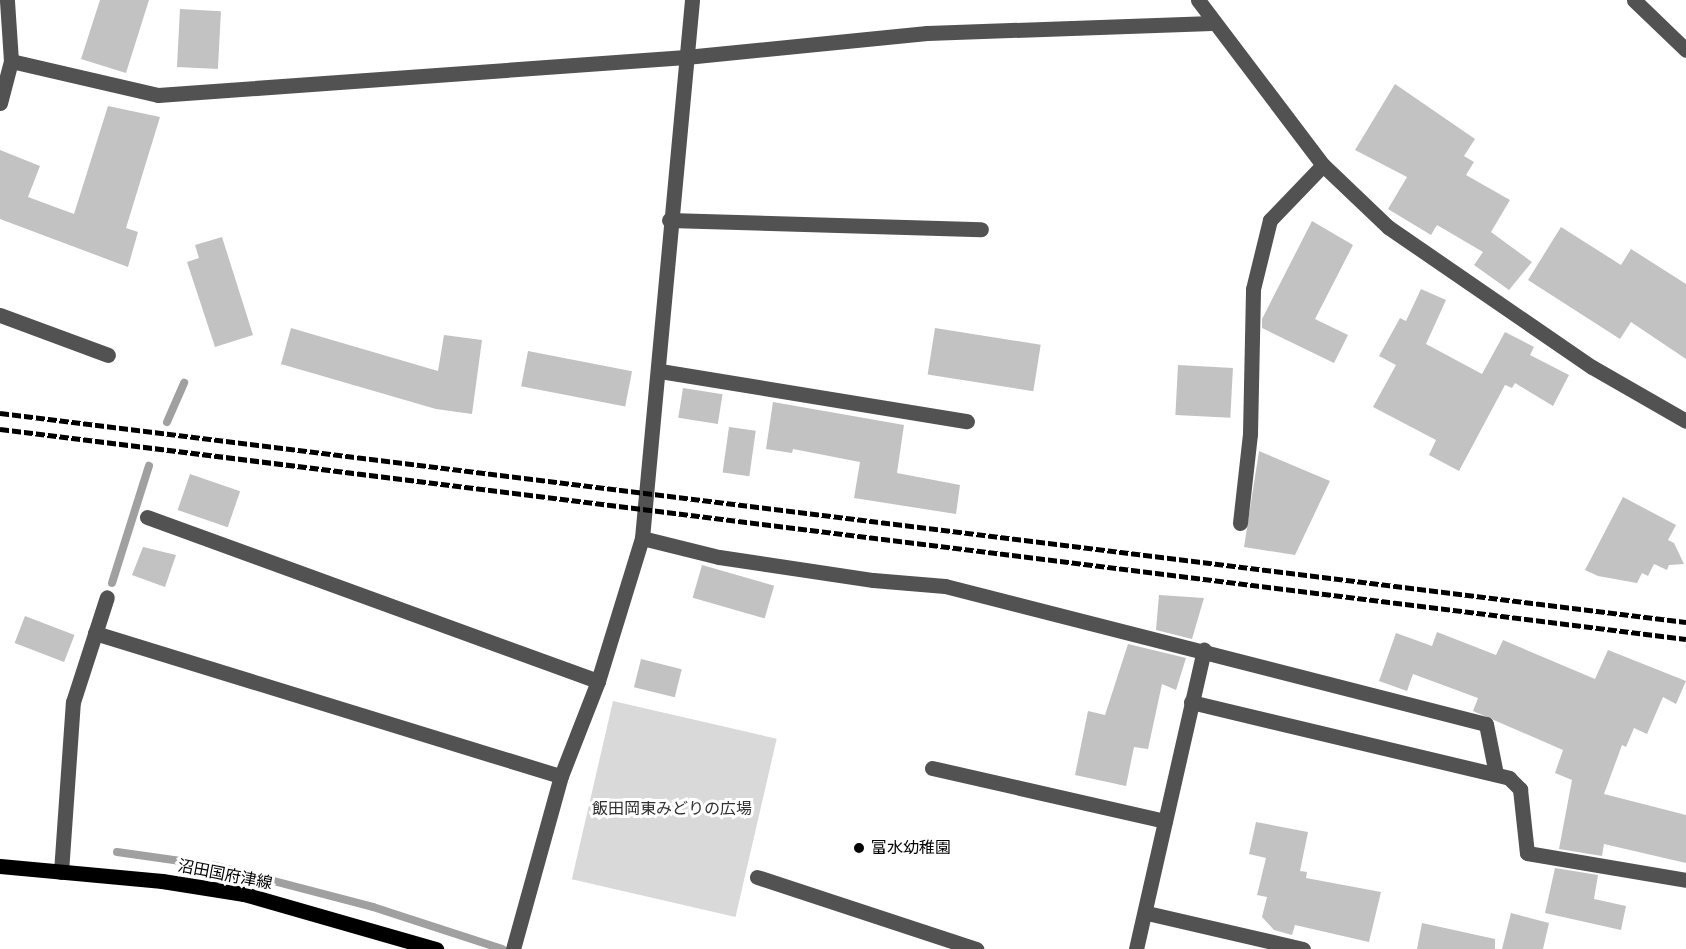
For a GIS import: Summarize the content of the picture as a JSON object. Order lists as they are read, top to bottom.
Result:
{
  "streets": {
    "main road": ["沼田国府津線"]
  },
  "parks": ["飯田岡東みどりの広場"],
  "places": ["富水幼稚園"]
}
